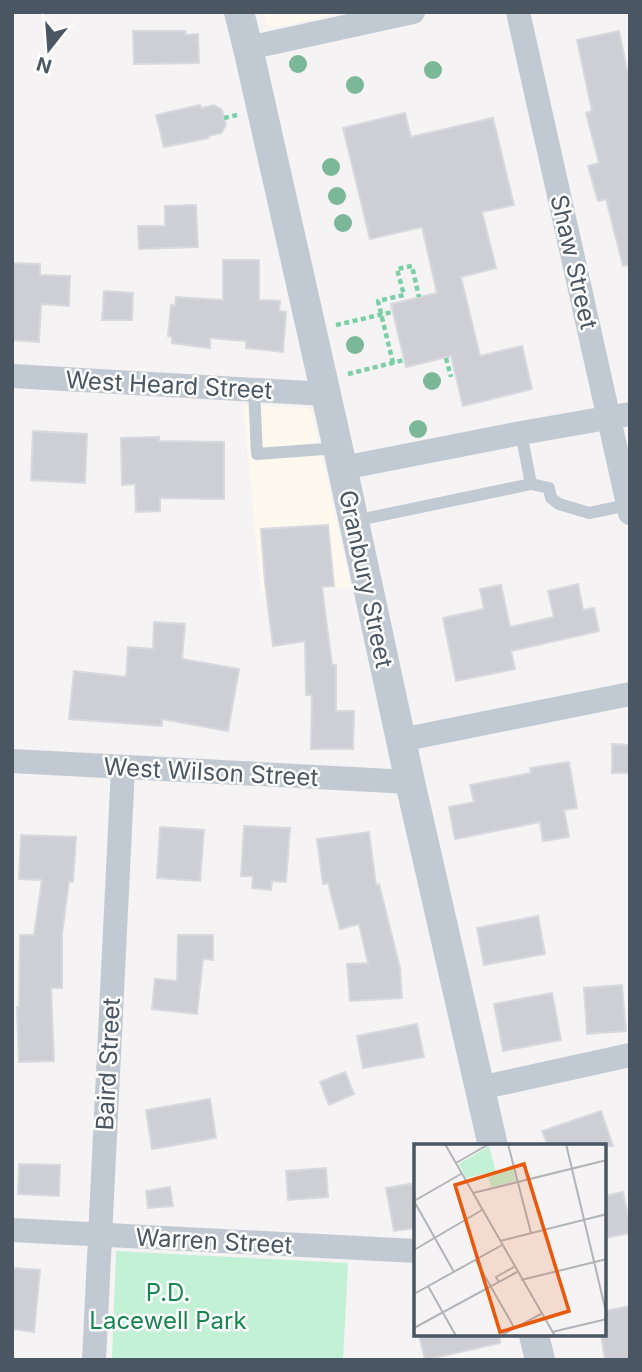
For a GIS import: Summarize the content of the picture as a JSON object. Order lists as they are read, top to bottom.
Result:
{
  "streets": {
    "street": [
      "Shaw Street",
      "West Heard Street",
      "Granbury Street",
      "West Wilson Street",
      "Baird Street",
      "Warren Street"
    ]
  },
  "crossings": [
    ["West Heard Street", "Granbury Street"],
    ["Granbury Street", "West Wilson Street"],
    ["West Wilson Street", "Baird Street"],
    ["Baird Street", "Warren Street"]
  ],
  "parks": ["P.D. Lacewell Park"],
  "north": "bottom"
}
